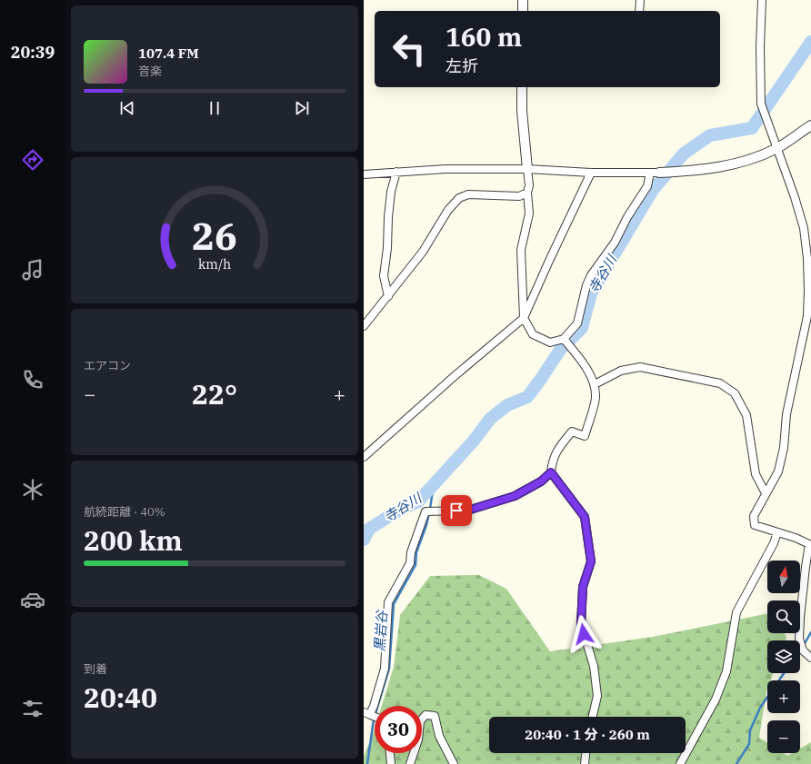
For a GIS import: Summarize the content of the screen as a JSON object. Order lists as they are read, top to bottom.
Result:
{
  "water": ["寺谷川", "黒岩谷"],
  "north": "top",
  "page": {
    "tabs": "20:39",
    "turn": ["160 m", "左折"],
    "song": ["107.4 FM", "音楽"],
    "tile": [
      "エアコン",
      ["航続距離 · 40%", "200 km"],
      ["到着", "20:40"]
    ],
    "heat": ["−", "22°", "+"],
    "map_buttons": ["+", "−"],
    "limit": "30",
    "trip": "20:40 · 1 分 · 260 m",
    "gauge": ["26", "km/h"]
  }
}
